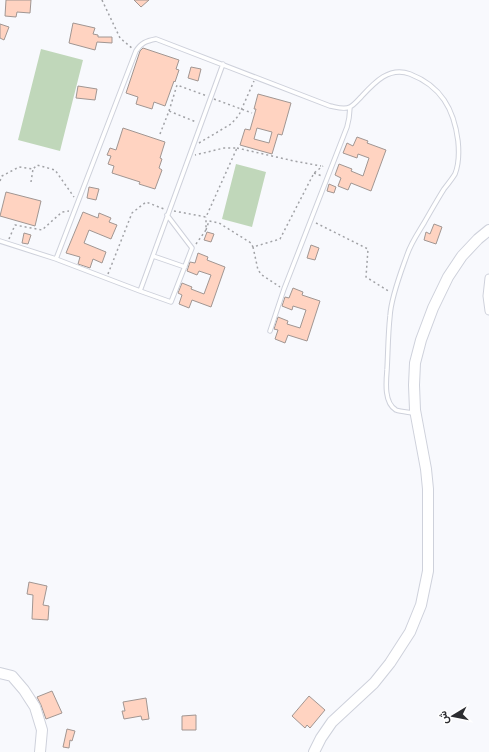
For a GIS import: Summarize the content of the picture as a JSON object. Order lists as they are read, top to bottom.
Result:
{
  "north": "left"
}
